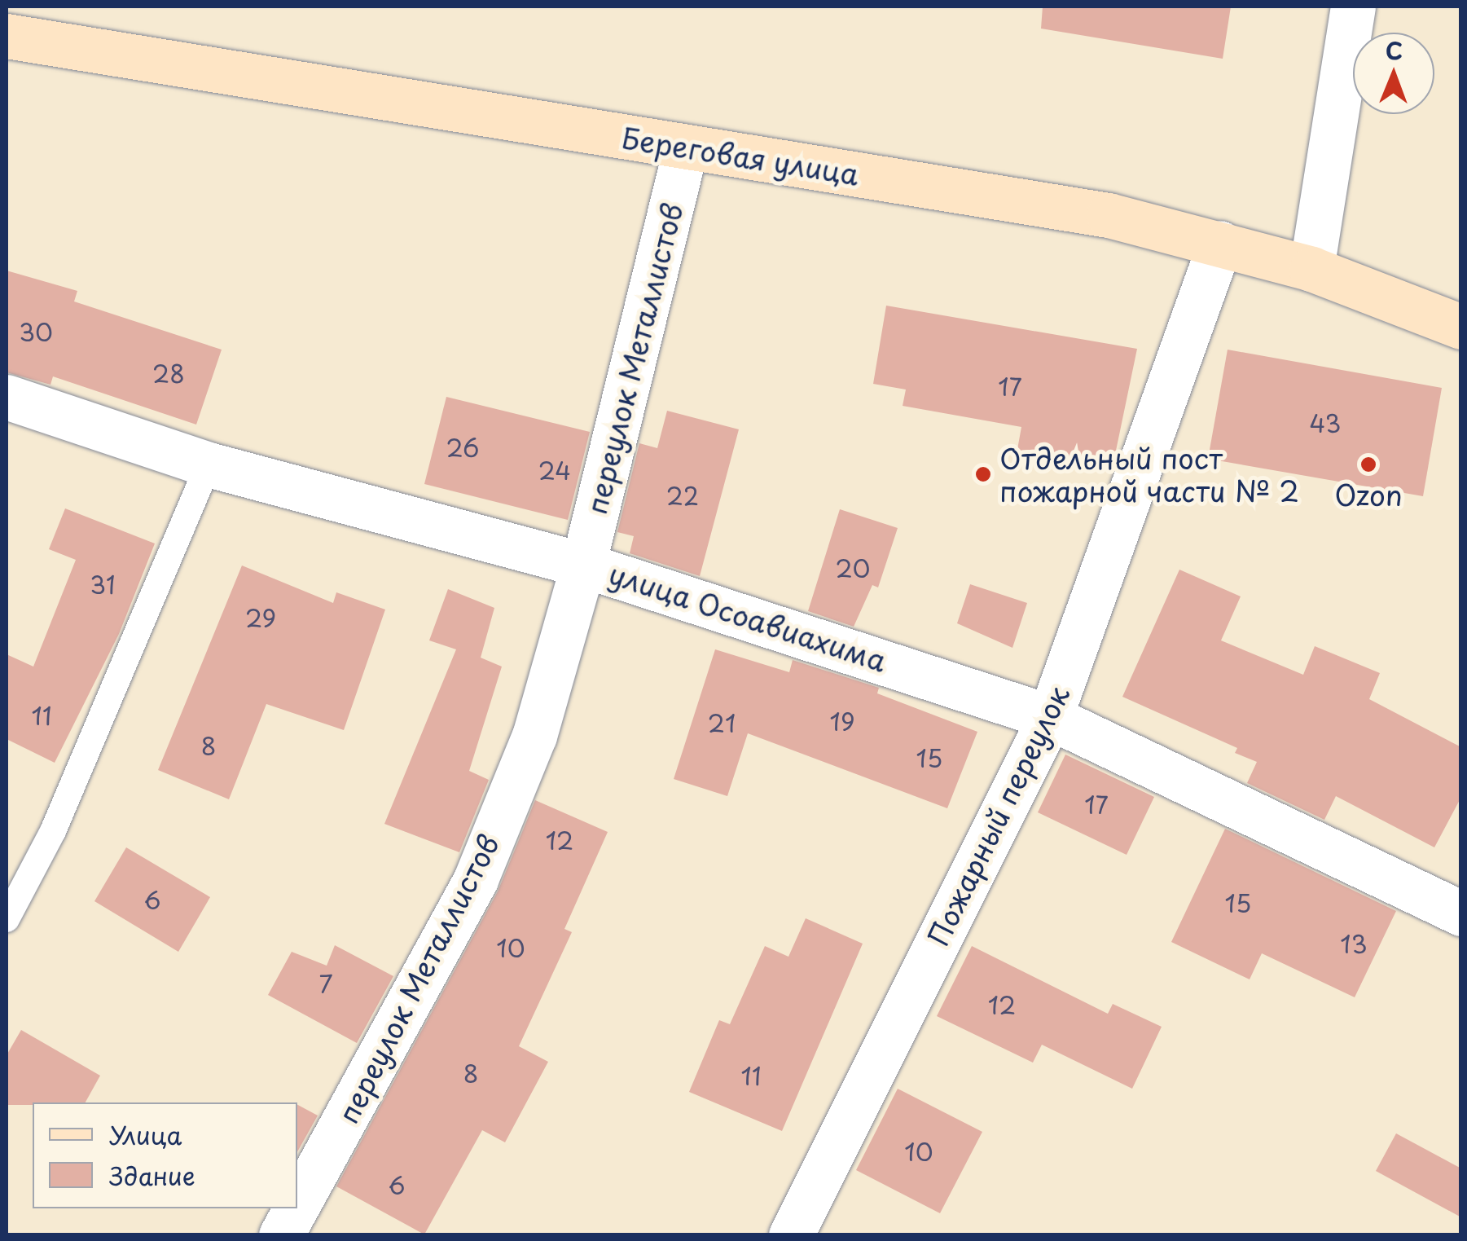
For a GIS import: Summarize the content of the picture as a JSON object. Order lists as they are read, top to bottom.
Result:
{
  "streets": {
    "main road": ["Береговая улица"],
    "street": ["переулок Металлистов", "улица Осоавиахима", "Пожарный переулок"]
  },
  "crossings": [
    ["Береговая улица", "переулок Металлистов"],
    ["Береговая улица", "Пожарный переулок"],
    ["переулок Металлистов", "улица Осоавиахима"],
    ["улица Осоавиахима", "Пожарный переулок"]
  ],
  "places": ["Ozon", "Отдельный пост пожарной части № 2"],
  "house_numbers": [
    "30",
    "28",
    "17",
    "43",
    "26",
    "24",
    "22",
    "20",
    "31",
    "29",
    "11",
    "19",
    "21",
    "8",
    "15",
    "17",
    "12",
    "6",
    "15",
    "13",
    "10",
    "7",
    "12",
    "8",
    "11",
    "10",
    "6"
  ],
  "legend": ["Улица", "Здание"],
  "north": "top"
}
